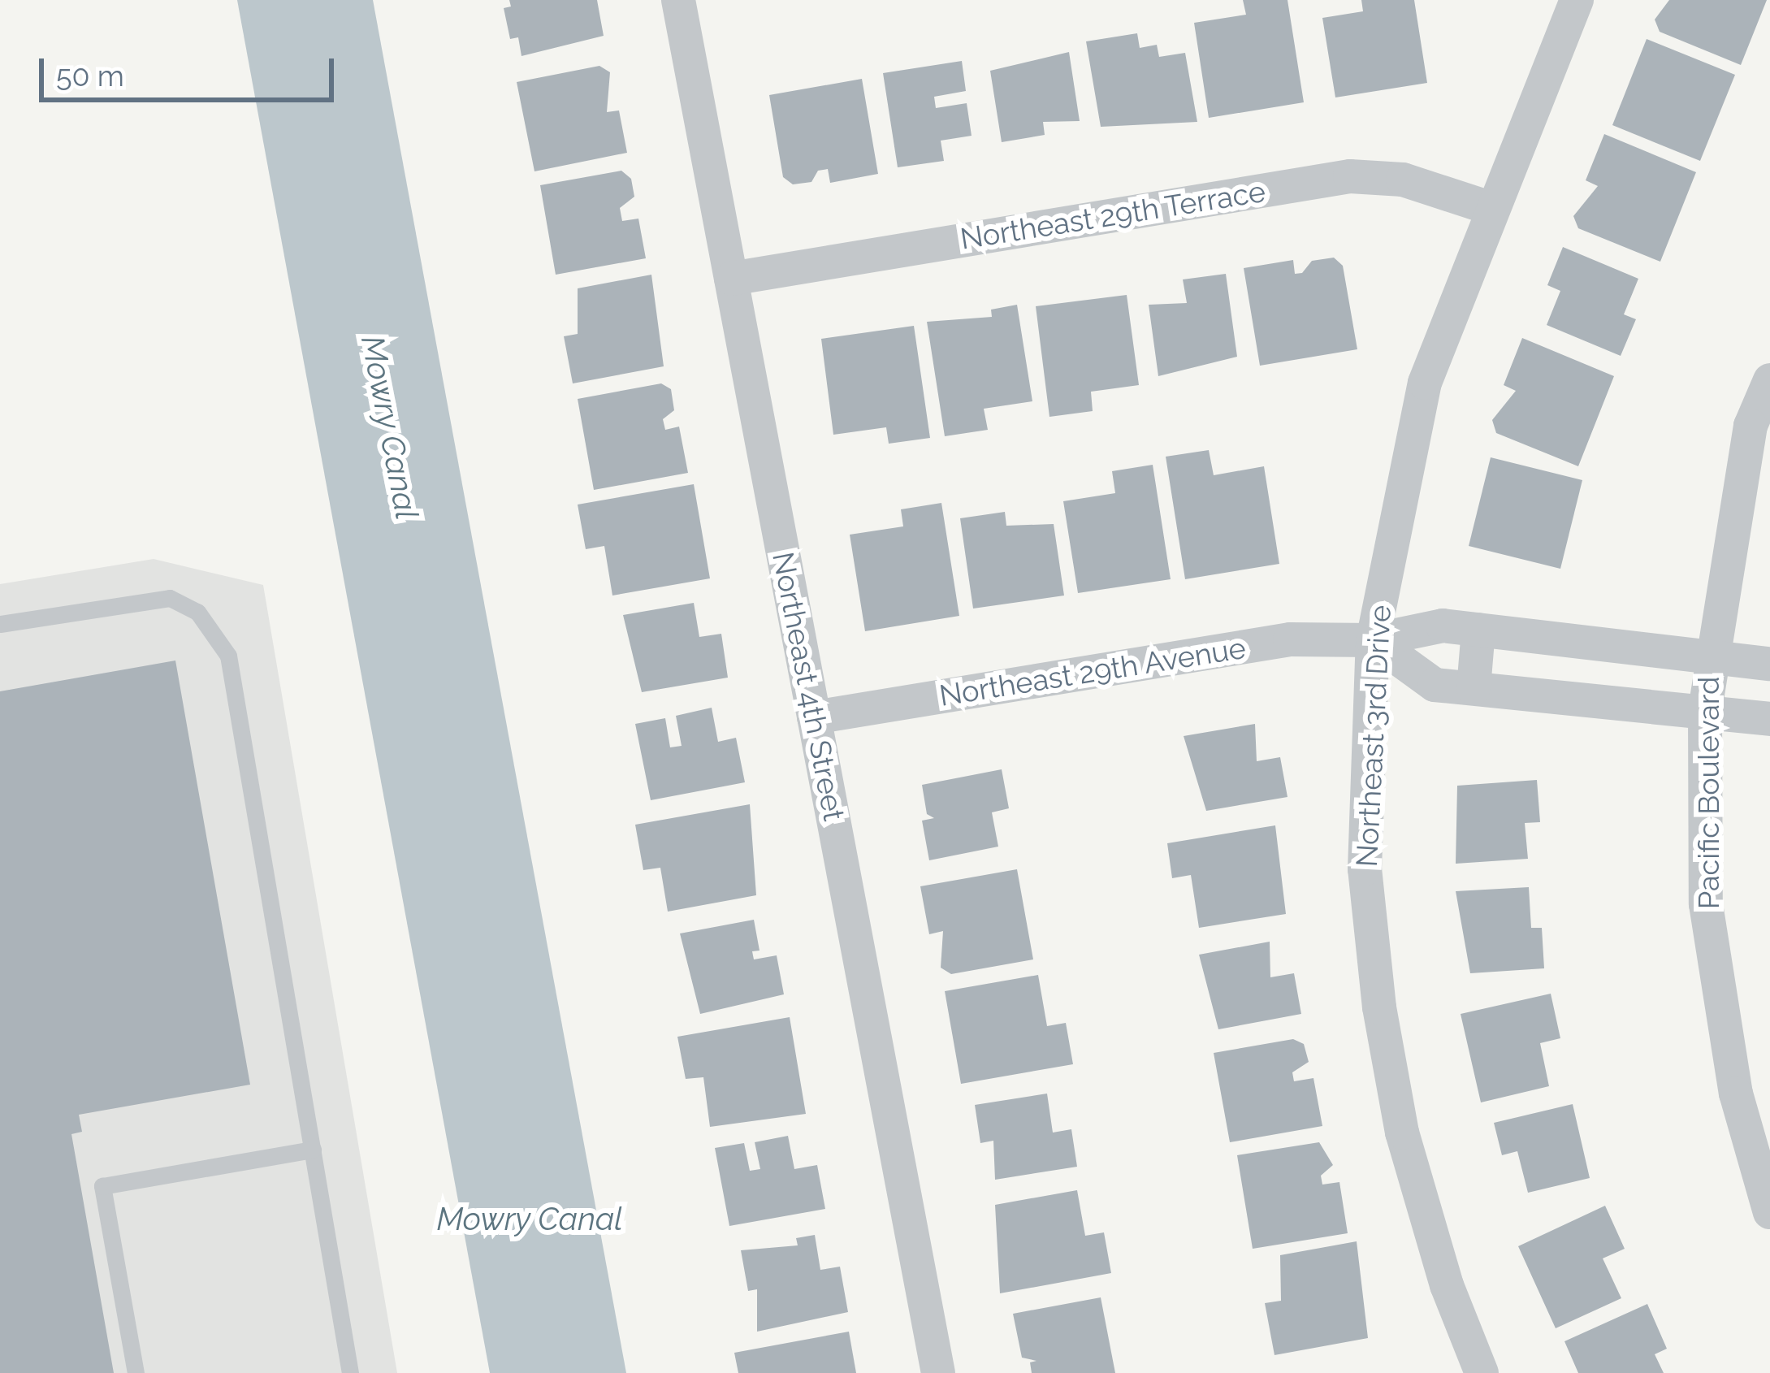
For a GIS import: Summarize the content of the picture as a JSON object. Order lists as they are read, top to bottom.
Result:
{
  "streets": {
    "street": [
      "Northeast 29th Terrace",
      "Northeast 29th Avenue",
      "Northeast 4th Street",
      "Northeast 3rd Drive",
      "Pacific Boulevard"
    ]
  },
  "crossings": [
    ["Northeast 29th Terrace", "Northeast 4th Street"],
    ["Northeast 29th Terrace", "Northeast 3rd Drive"],
    ["Northeast 29th Avenue", "Northeast 4th Street"],
    ["Northeast 29th Avenue", "Northeast 3rd Drive"],
    ["Northeast 29th Avenue", "Pacific Boulevard"]
  ],
  "water": ["Mowry Canal"],
  "scale_bar": "50 m"
}
